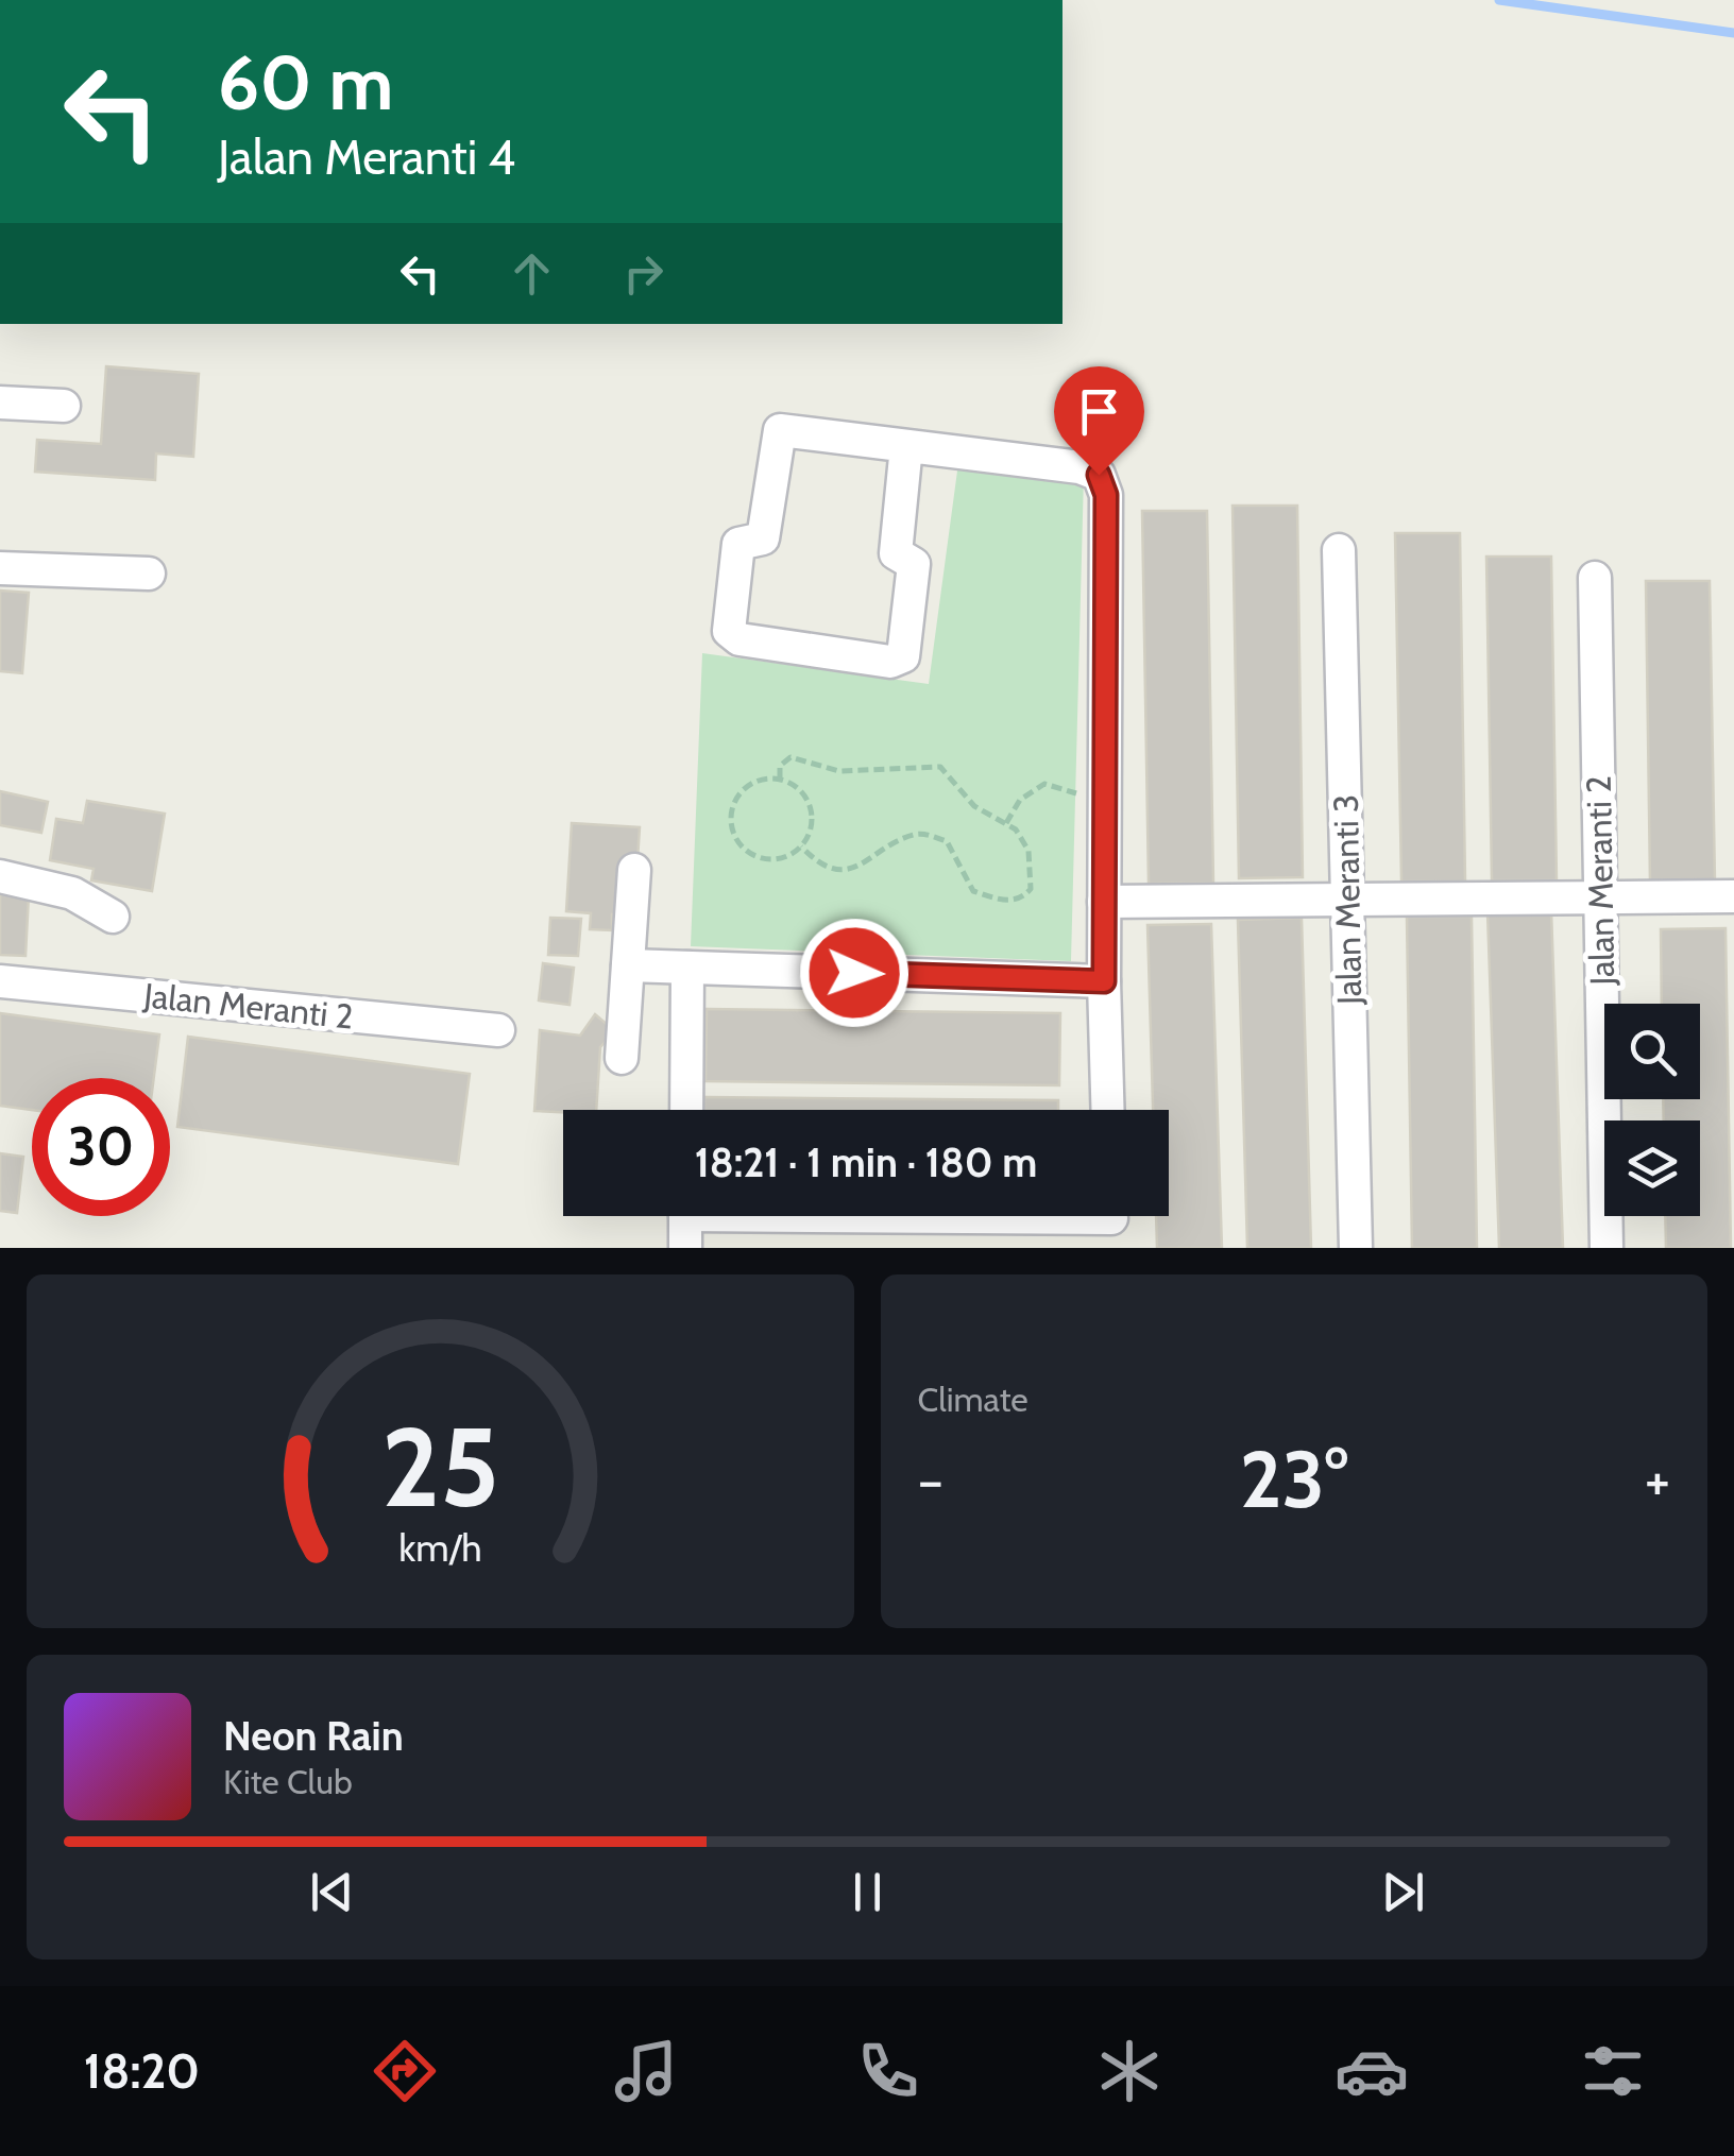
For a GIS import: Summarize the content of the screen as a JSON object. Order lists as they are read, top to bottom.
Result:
{
  "streets": {
    "street": ["Jalan Meranti 2", "Jalan Meranti 3"]
  },
  "page": {
    "turn": ["60 m", "Jalan Meranti 4"],
    "limit": "30",
    "trip": "18:21 · 1 min · 180 m",
    "tile": "Climate",
    "heat": ["−", "23°", "+"],
    "song": ["Neon Rain", "Kite Club"],
    "tabs": "18:20",
    "gauge": ["25", "km/h"]
  }
}
